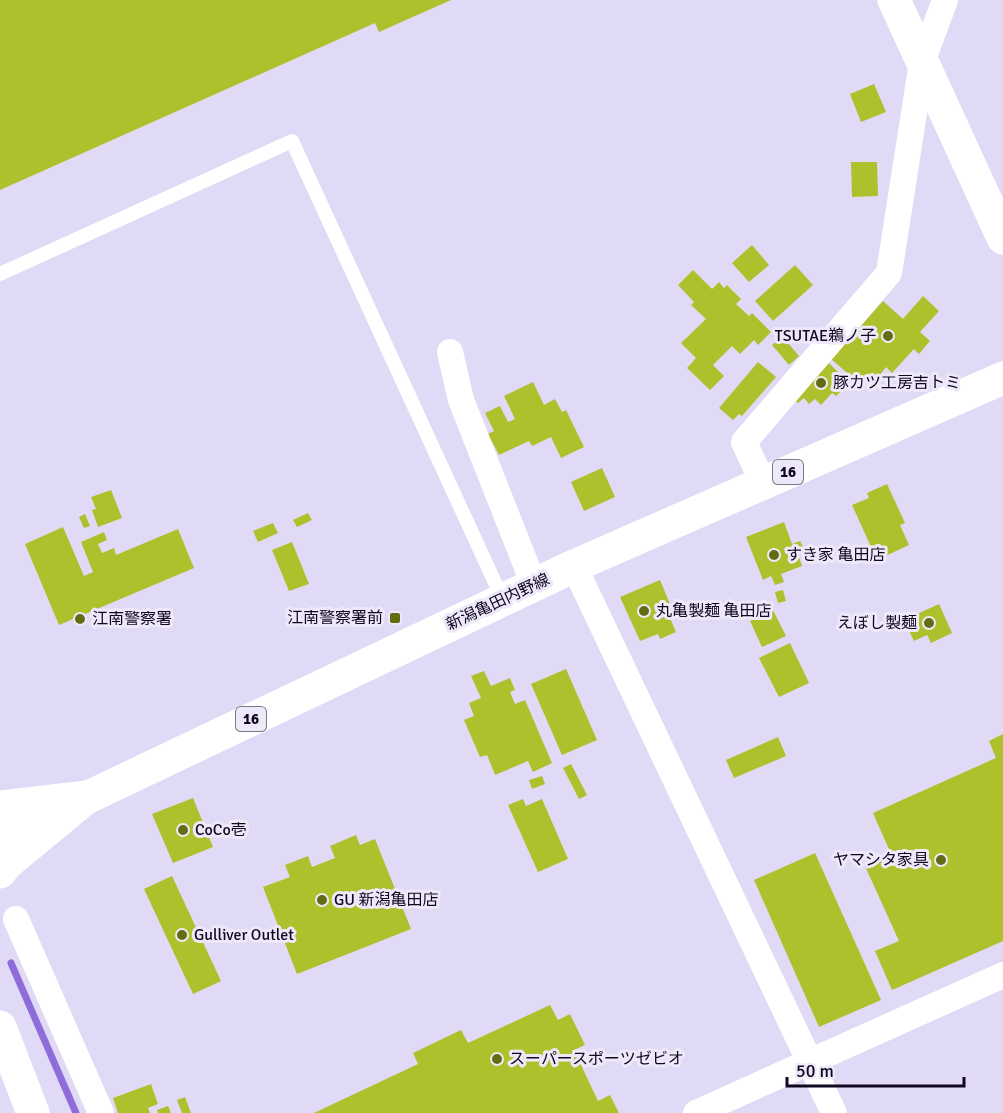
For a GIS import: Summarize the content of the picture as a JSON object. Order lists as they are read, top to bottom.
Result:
{
  "streets": {
    "main road": ["16", "新潟亀田内野線"]
  },
  "places": {
    "other": [
      "TSUTAE鵜ノ子",
      "豚カツ工房吉トミ",
      "すき家 亀田店",
      "丸亀製麺 亀田店",
      "江南警察署",
      "えぼし製麺",
      "CoCo壱",
      "ヤマシタ家具",
      "GU 新潟亀田店",
      "Gulliver Outlet",
      "スーパースポーツゼビオ"
    ],
    "transit": ["江南警察署前"]
  },
  "scale_bar": "50 m"
}
